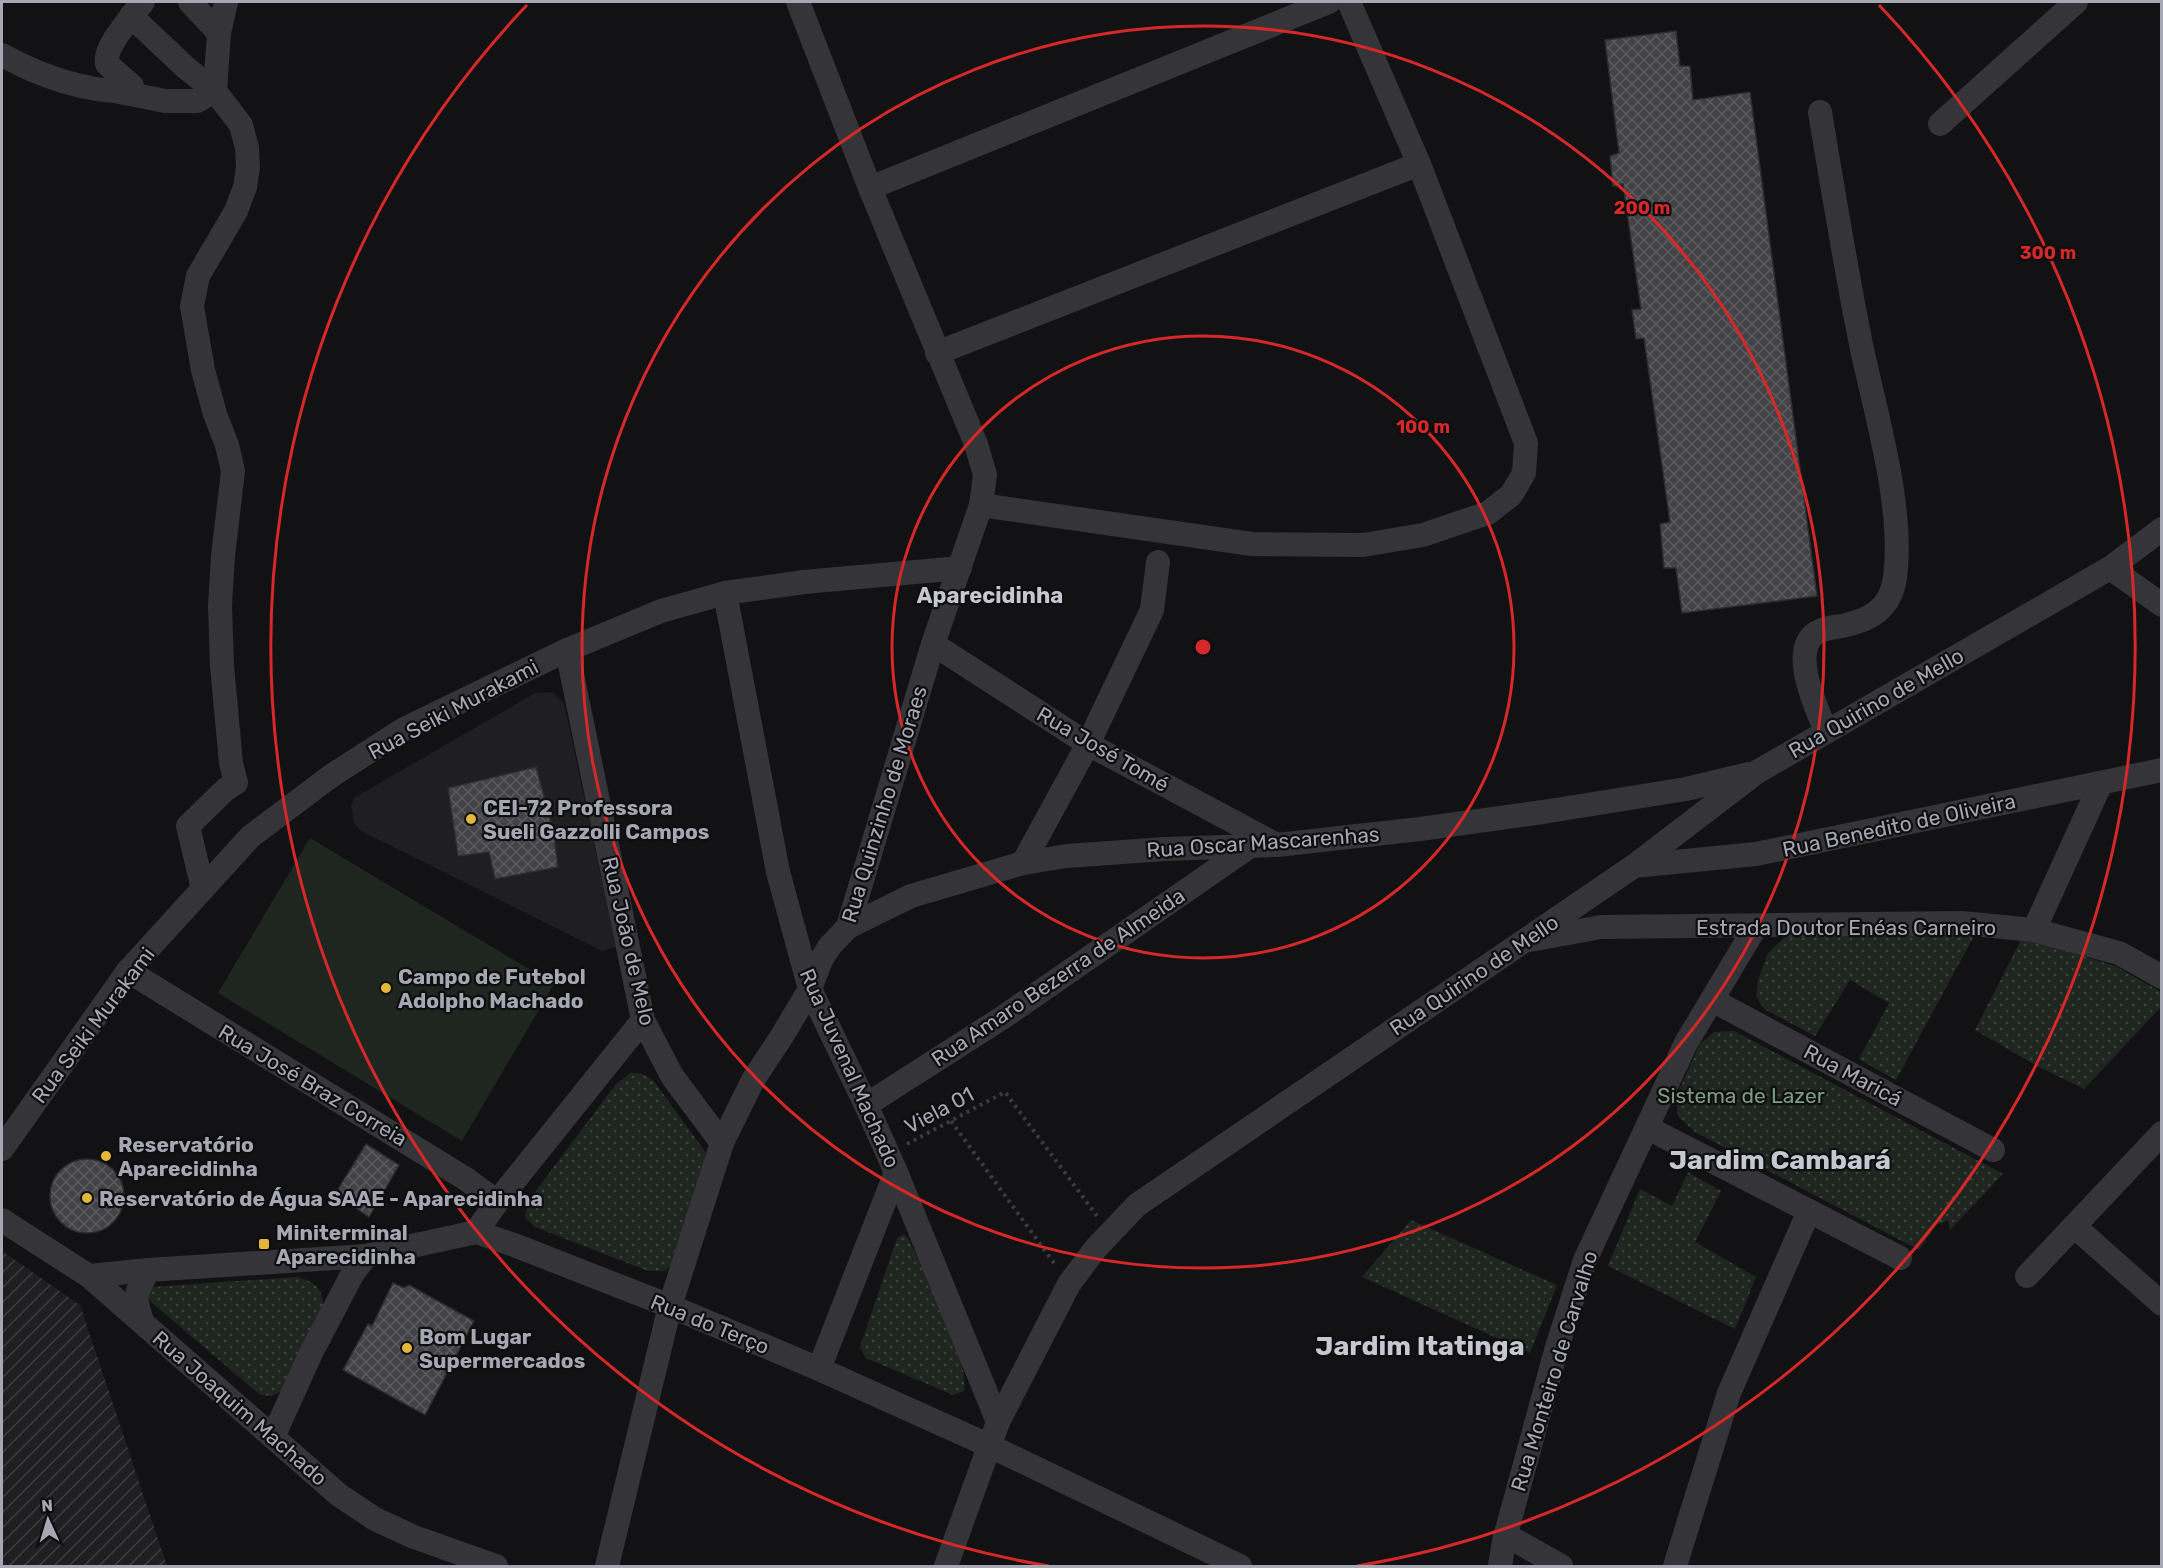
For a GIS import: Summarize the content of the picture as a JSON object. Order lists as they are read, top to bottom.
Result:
{
  "streets": {
    "street": [
      "Rua Quirino de Mello",
      "Rua Seiki Murakami",
      "Rua José Tomé",
      "Rua Quinzinho de Moraes",
      "Rua Benedito de Oliveira",
      "Rua Oscar Mascarenhas",
      "Estrada Doutor Enéas Carneiro",
      "Rua João de Melo",
      "Rua Amaro Bezerra de Almeida",
      "Rua Juvenal Machado",
      "Rua Maricá",
      "Rua José Braz Correia",
      "Rua do Terço",
      "Rua Monteiro de Carvalho",
      "Rua Joaquim Machado"
    ],
    "path": ["Viela 01"]
  },
  "crossings": [
    ["Rua Quirino de Mello", "Rua Benedito de Oliveira"],
    ["Rua Quirino de Mello", "Rua Oscar Mascarenhas"],
    ["Rua Quirino de Mello", "Estrada Doutor Enéas Carneiro"],
    ["Rua Quirino de Mello", "Rua Juvenal Machado"],
    ["Rua Quirino de Mello", "Viela 01"],
    ["Rua Quirino de Mello", "Rua do Terço"],
    ["Rua Seiki Murakami", "Rua Quinzinho de Moraes"],
    ["Rua Seiki Murakami", "Rua João de Melo"],
    ["Rua Seiki Murakami", "Rua Juvenal Machado"],
    ["Rua Seiki Murakami", "Rua José Braz Correia"],
    ["Rua José Tomé", "Rua Quinzinho de Moraes"],
    ["Rua José Tomé", "Rua Oscar Mascarenhas"],
    ["Rua Quinzinho de Moraes", "Rua Oscar Mascarenhas"],
    ["Rua Quinzinho de Moraes", "Rua João de Melo"],
    ["Rua Quinzinho de Moraes", "Rua Juvenal Machado"],
    ["Rua Quinzinho de Moraes", "Rua do Terço"],
    ["Rua Oscar Mascarenhas", "Rua Amaro Bezerra de Almeida"],
    ["Estrada Doutor Enéas Carneiro", "Rua Monteiro de Carvalho"],
    ["Rua Amaro Bezerra de Almeida", "Rua Juvenal Machado"],
    ["Rua Juvenal Machado", "Viela 01"],
    ["Rua Maricá", "Rua Monteiro de Carvalho"]
  ],
  "districts": ["Aparecidinha", "Jardim Cambará", "Jardim Itatinga"],
  "parks": ["Sistema de Lazer"],
  "places": {
    "other": [
      "CEI-72 Professora Sueli Gazzolli Campos",
      "Campo de Futebol Adolpho Machado",
      "Reservatório Aparecidinha",
      "Reservatório de Água SAAE - Aparecidinha",
      "Bom Lugar Supermercados"
    ],
    "transit": ["Miniterminal Aparecidinha"]
  },
  "north": "top",
  "rings": ["200 m", "300 m", "100 m"]
}
